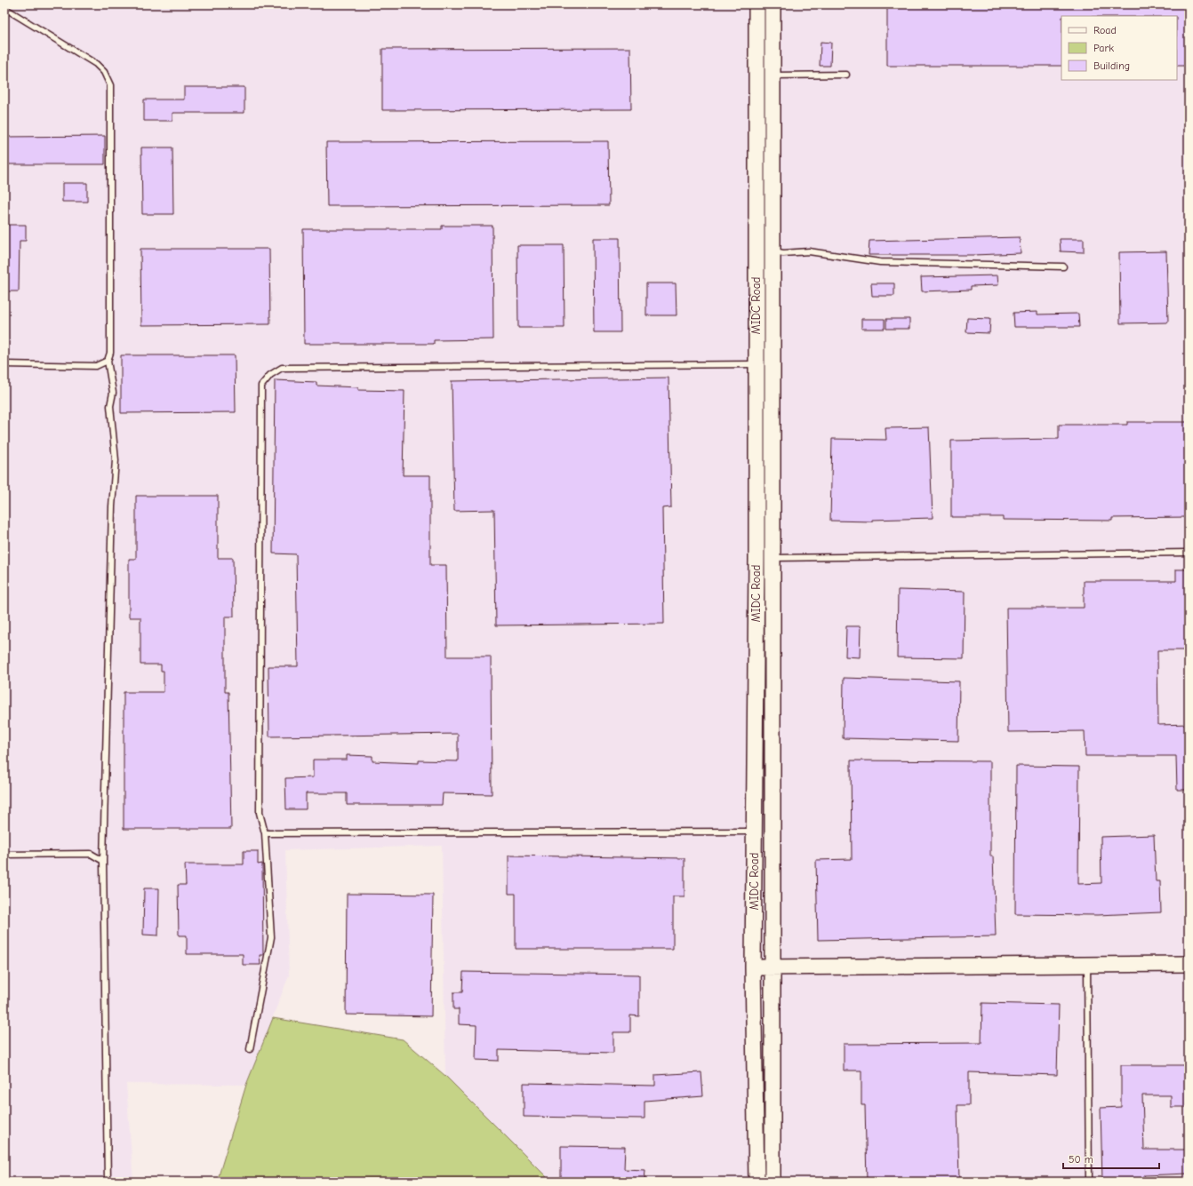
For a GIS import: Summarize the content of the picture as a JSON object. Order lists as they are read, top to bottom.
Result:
{
  "streets": {
    "street": ["MIDC Road"]
  },
  "legend": ["Road", "Park", "Building"],
  "scale_bar": "50 m"
}
